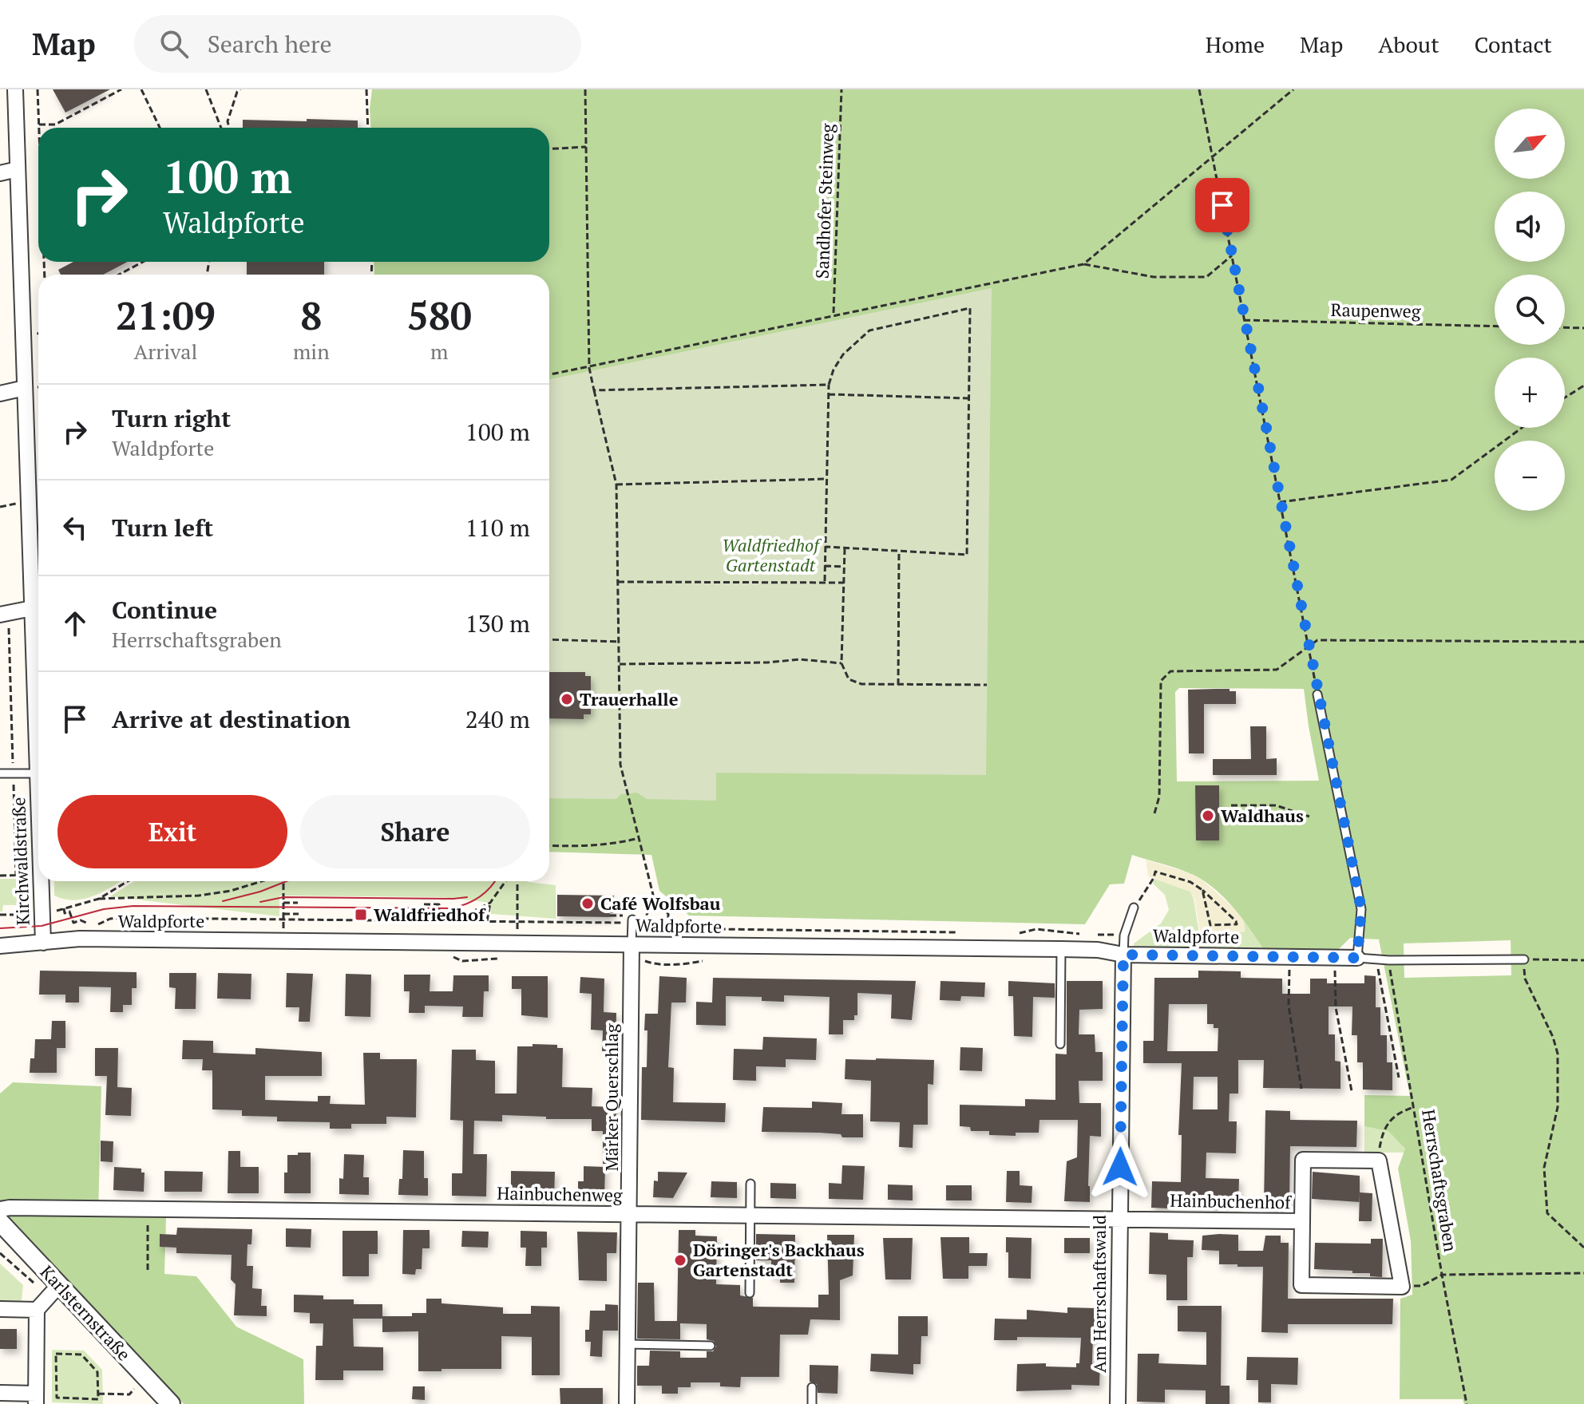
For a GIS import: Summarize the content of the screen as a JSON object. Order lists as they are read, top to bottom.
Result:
{
  "streets": {
    "street": [
      "Kirchwaldstraße",
      "Waldpforte",
      "Märker Querschlag",
      "Hainbuchenweg",
      "Hainbuchenhof",
      "Am Herrschaftswald",
      "Karlsternstraße"
    ],
    "path": ["Sandhofer Steinweg", "Raupenweg", "Herrschaftsgraben"]
  },
  "crossings": [
    ["Kirchwaldstraße", "Waldpforte"],
    ["Waldpforte", "Märker Querschlag"],
    ["Waldpforte", "Am Herrschaftswald"],
    ["Märker Querschlag", "Hainbuchenweg"],
    ["Hainbuchenweg", "Hainbuchenhof"],
    ["Hainbuchenweg", "Am Herrschaftswald"],
    ["Hainbuchenhof", "Am Herrschaftswald"]
  ],
  "parks": ["Waldfriedhof Gartenstadt"],
  "places": {
    "other": [
      "Trauerhalle",
      "Waldhaus",
      "Café Wolfsbau",
      "Döringer's Backhaus Gartenstadt"
    ],
    "transit": ["Waldfriedhof"]
  },
  "north": "top right",
  "page": {
    "header": "Map",
    "search": "Search here",
    "nav": [
      "Home",
      "Map",
      "About",
      "Contact"
    ],
    "map_buttons": ["+", "−"],
    "turn": ["100 m", "Waldpforte"],
    "eta": [
      "21:09",
      "Arrival",
      "8",
      "min",
      "580",
      "m"
    ],
    "list": [
      {
        "name": "Turn right",
        "note": "Waldpforte",
        "value": "100 m"
      },
      {
        "name": "Turn left",
        "value": "110 m"
      },
      {
        "name": "Continue",
        "note": "Herrschaftsgraben",
        "value": "130 m"
      },
      {
        "name": "Arrive at destination",
        "value": "240 m"
      }
    ],
    "buttons": ["Exit", "Share"]
  }
}
